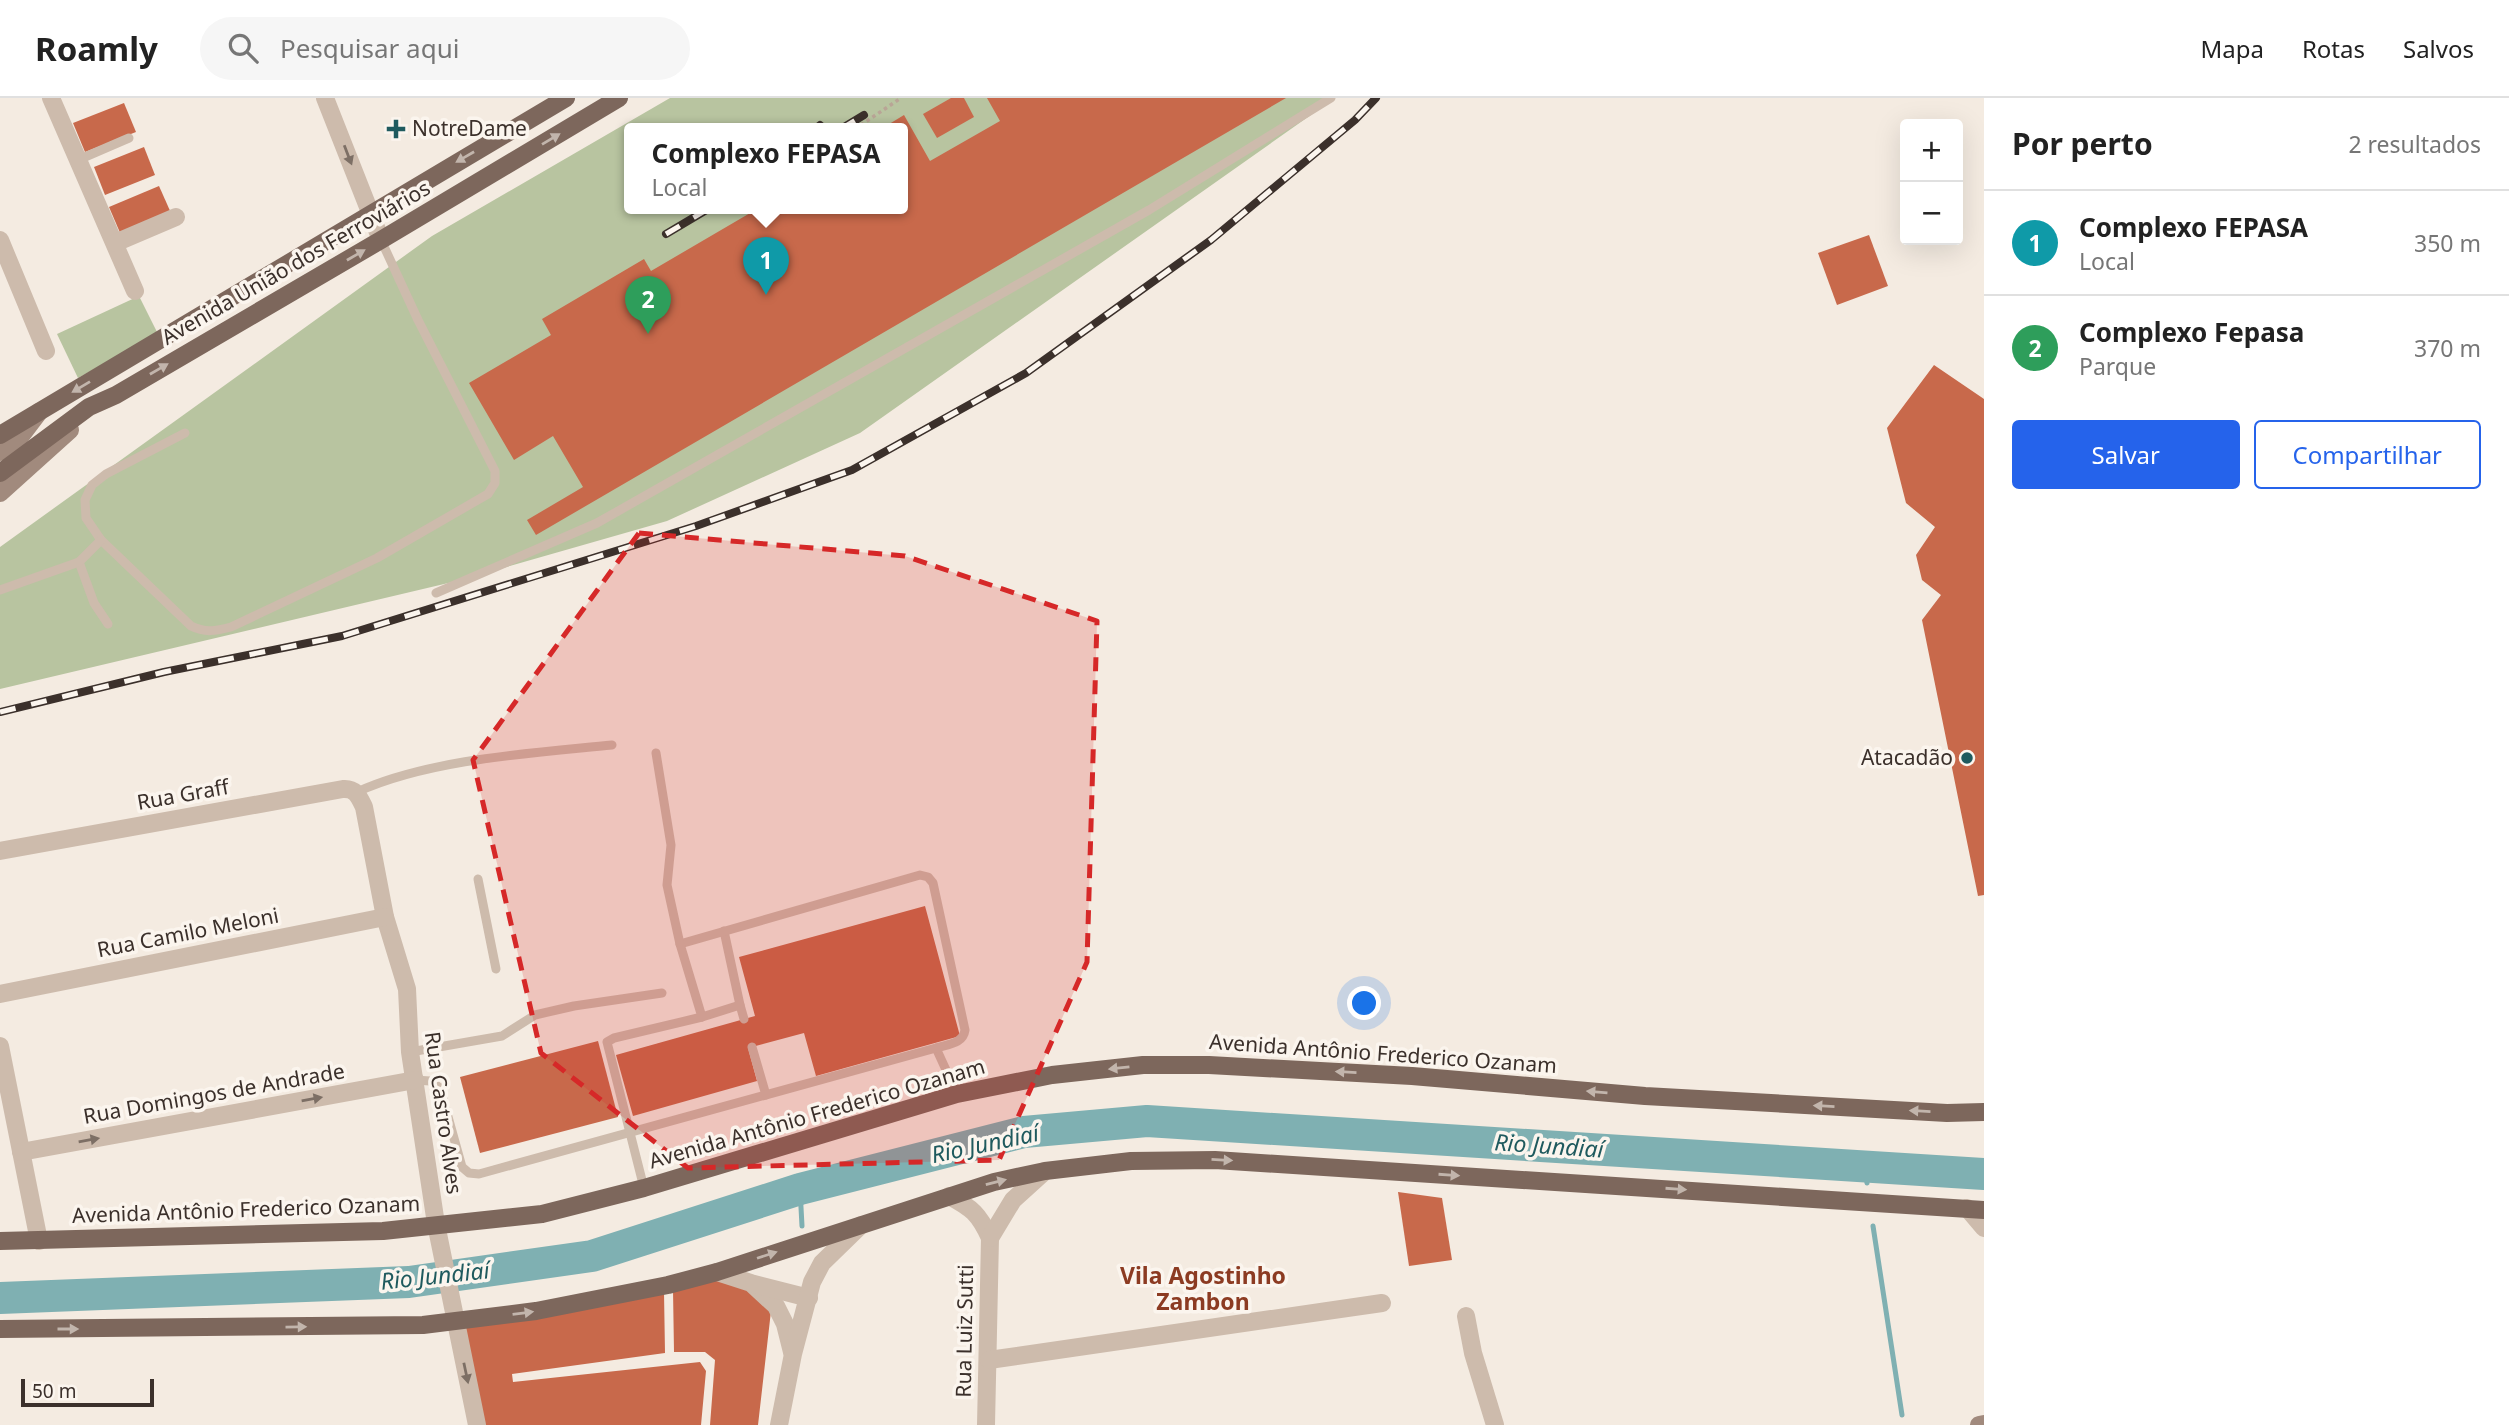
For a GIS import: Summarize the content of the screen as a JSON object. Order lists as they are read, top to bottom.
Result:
{
  "streets": {
    "main road": ["Avenida União dos Ferroviários", "Avenida Antônio Frederico Ozanam"],
    "street": [
      "Rua Graff",
      "Rua Camilo Meloni",
      "Rua Domingos de Andrade",
      "Rua Castro Alves",
      "Rua Luiz Sutti"
    ]
  },
  "crossings": [
    ["Rua Graff", "Rua Castro Alves"],
    ["Rua Camilo Meloni", "Rua Castro Alves"],
    ["Avenida Antônio Frederico Ozanam", "Rua Castro Alves"],
    ["Rua Domingos de Andrade", "Rua Castro Alves"]
  ],
  "one_way": ["Rua Domingos de Andrade"],
  "districts": ["Vila Agostinho Zambon"],
  "water": ["Rio Jundiaí"],
  "places": {
    "health": ["NotreDame"],
    "other": ["Atacadão"]
  },
  "scale_bar": "50 m",
  "page": {
    "header": "Roamly",
    "search": "Pesquisar aqui",
    "nav": ["Mapa", "Rotas", "Salvos"],
    "heading": ["Por perto", "2 resultados"],
    "map_buttons": ["+", "−"],
    "popup": ["Complexo FEPASA", "Local"],
    "list": [
      {
        "mark": "1",
        "name": "Complexo FEPASA",
        "note": "Local",
        "value": "350 m"
      },
      {
        "mark": "2",
        "name": "Complexo Fepasa",
        "note": "Parque",
        "value": "370 m"
      }
    ],
    "pins": ["1", "2"],
    "buttons": ["Salvar", "Compartilhar"],
    "scale": "50 m"
  }
}
